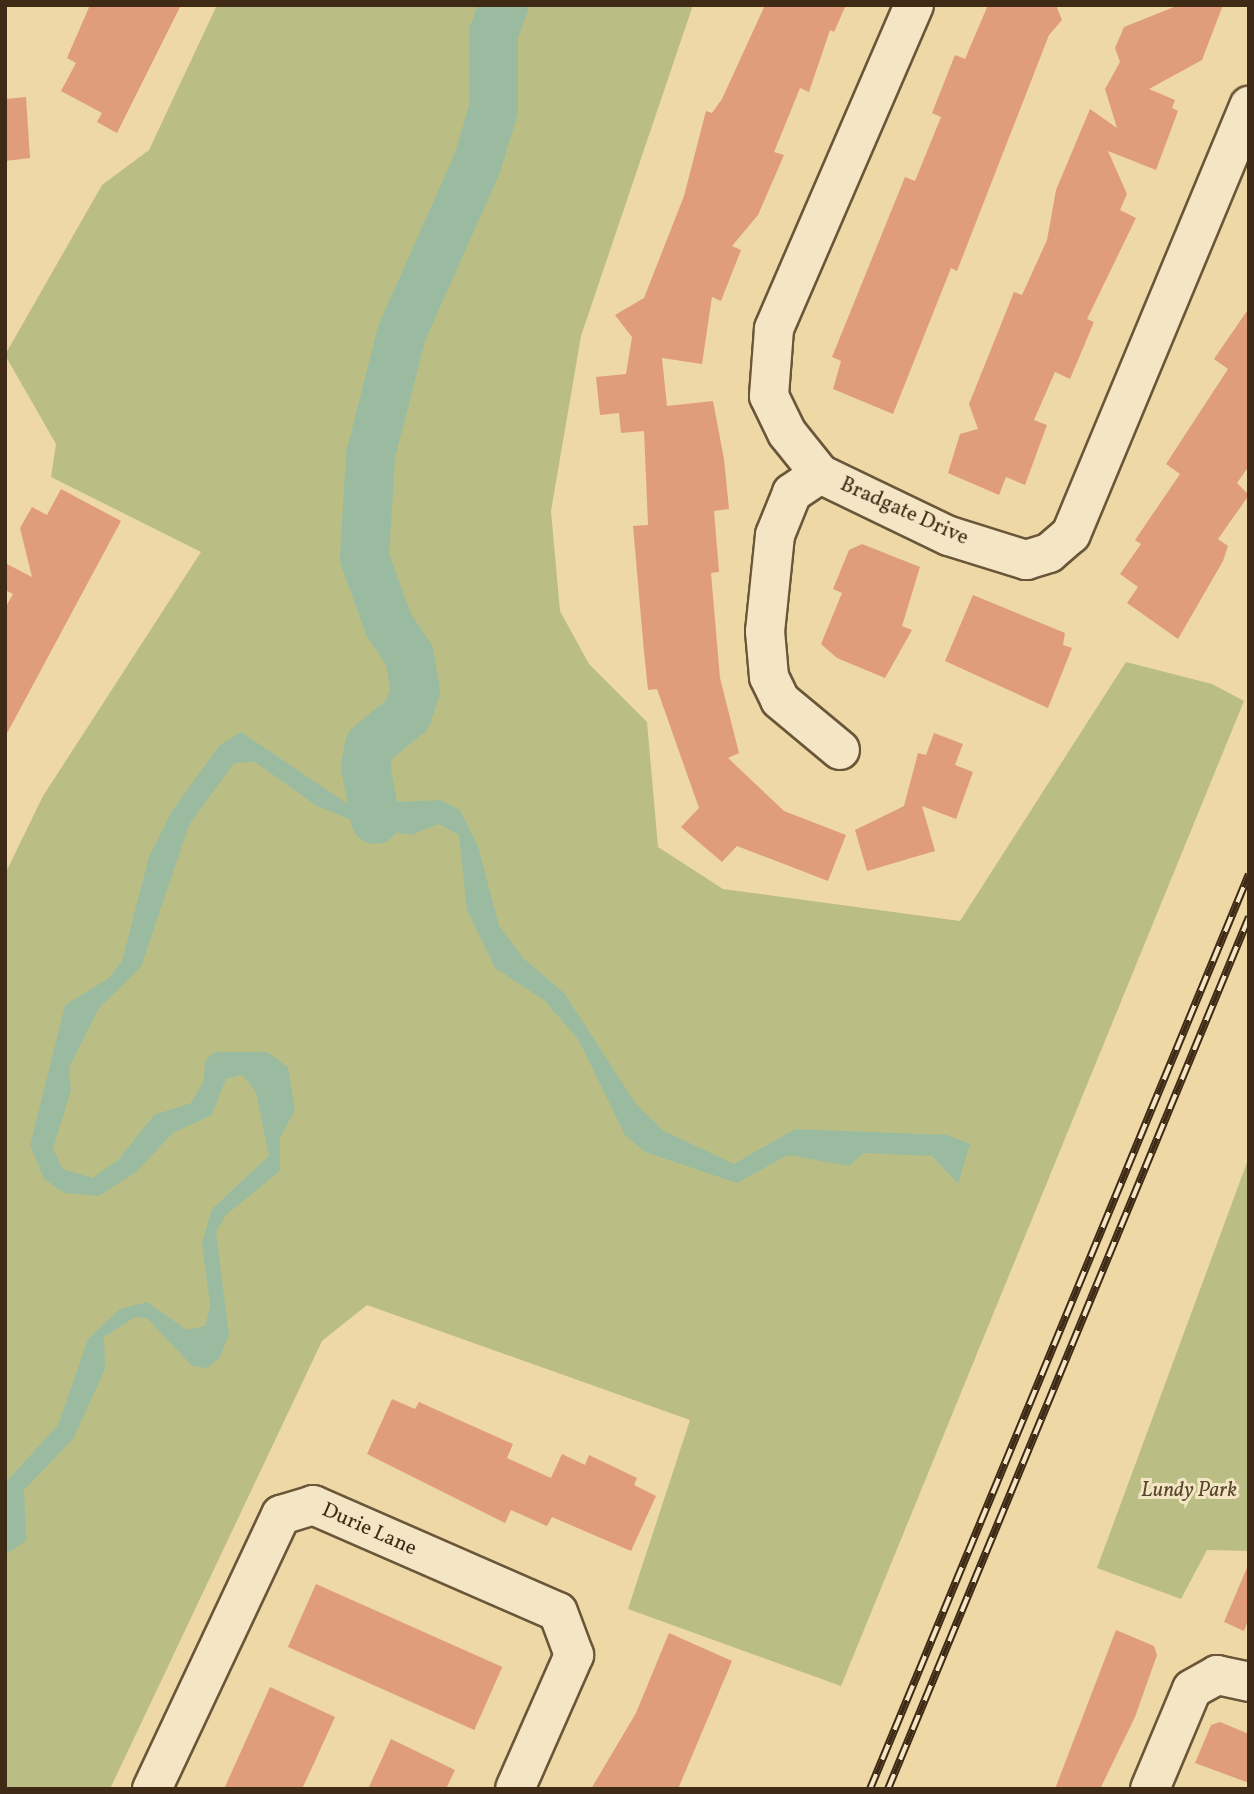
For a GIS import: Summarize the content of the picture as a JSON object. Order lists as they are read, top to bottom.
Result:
{
  "streets": {
    "street": ["Bradgate Drive", "Durie Lane"]
  },
  "parks": ["Lundy Park"]
}
